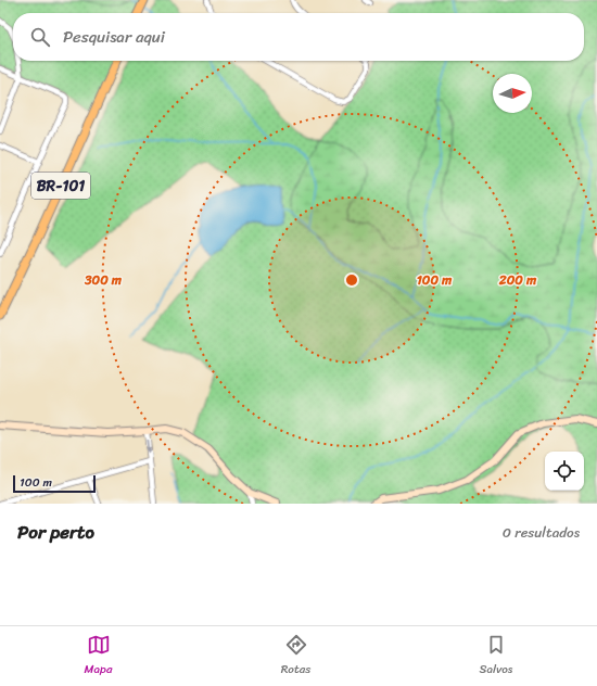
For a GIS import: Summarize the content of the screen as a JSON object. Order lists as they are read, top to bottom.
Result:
{
  "streets": {
    "main road": ["BR-101"]
  },
  "scale_bar": "100 m",
  "north": "right",
  "page": {
    "search": "Pesquisar aqui",
    "scale": "100 m",
    "heading": ["Por perto", "0 resultados"],
    "nav": ["Mapa", "Rotas", "Salvos"]
  },
  "rings": ["300 m", "100 m", "200 m"]
}
